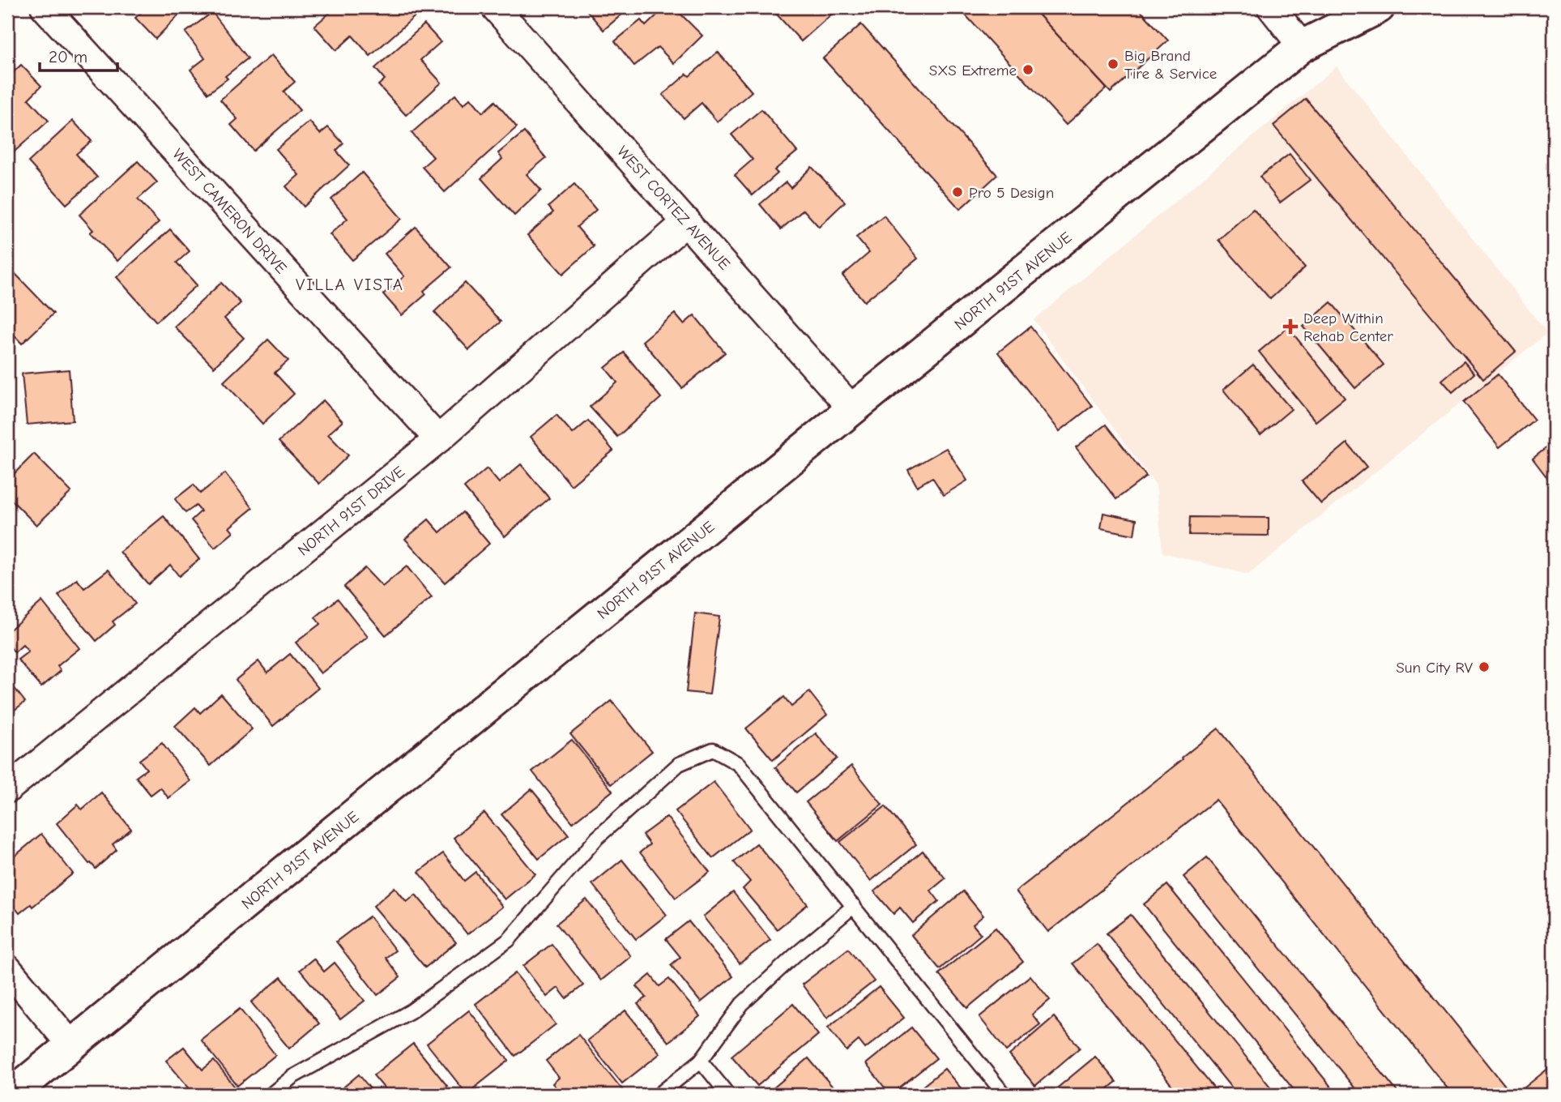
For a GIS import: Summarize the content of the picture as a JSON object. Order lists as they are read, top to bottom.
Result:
{
  "streets": {
    "main road": ["NORTH 91ST AVENUE"],
    "street": ["WEST CORTEZ AVENUE", "WEST CAMERON DRIVE", "NORTH 91ST DRIVE"]
  },
  "crossings": [
    ["WEST CORTEZ AVENUE", "NORTH 91ST AVENUE"],
    ["WEST CORTEZ AVENUE", "NORTH 91ST DRIVE"],
    ["WEST CAMERON DRIVE", "NORTH 91ST DRIVE"]
  ],
  "districts": ["VILLA VISTA"],
  "places": {
    "other": [
      "Big Brand Tire & Service",
      "SXS Extreme",
      "Pro 5 Design",
      "Sun City RV"
    ],
    "health": ["Deep Within Rehab Center"]
  },
  "scale_bar": "20 m"
}
